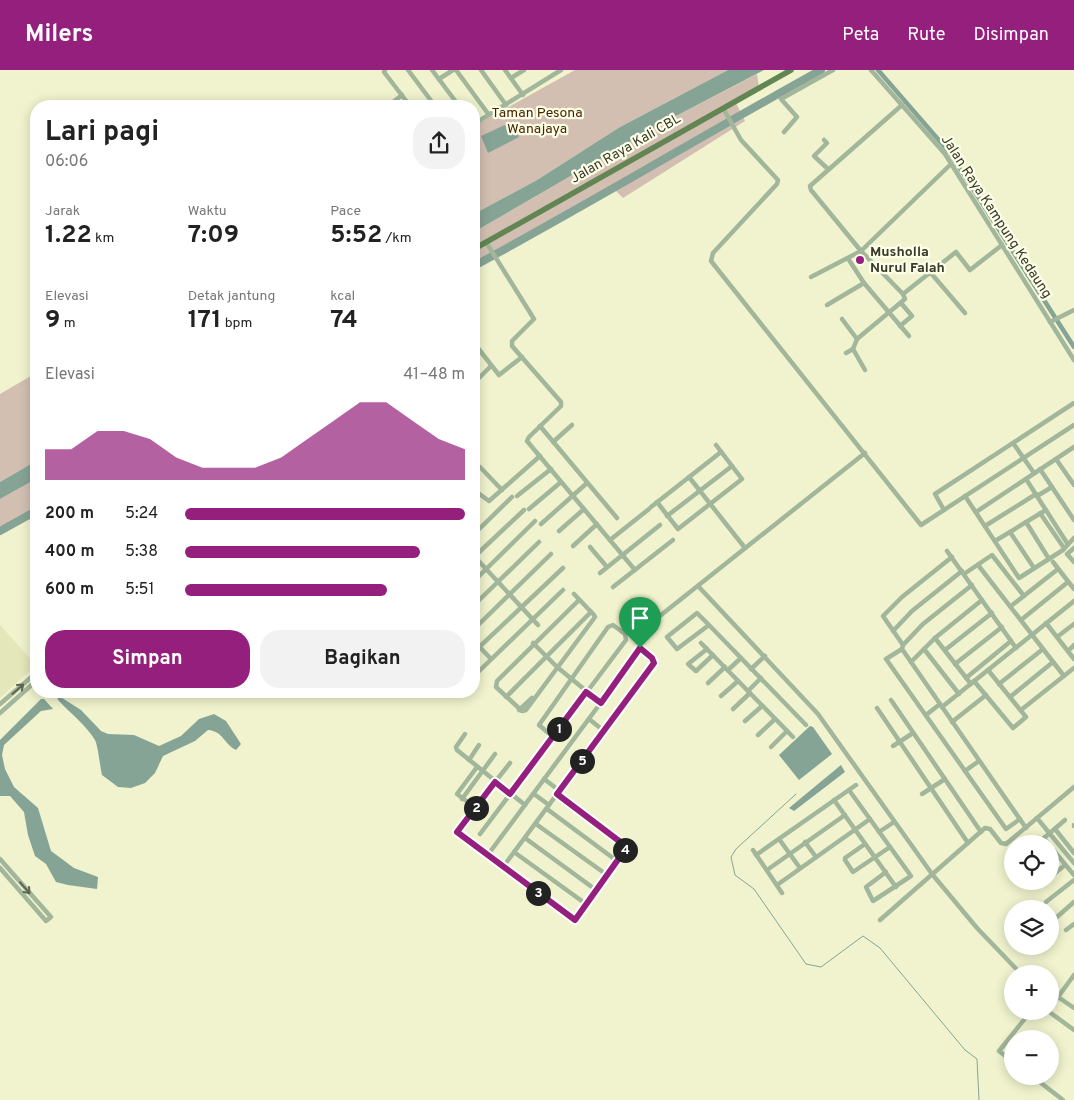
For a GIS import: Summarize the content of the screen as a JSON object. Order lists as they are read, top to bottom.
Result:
{
  "streets": {
    "main road": ["Jalan Raya Kali CBL"],
    "street": ["Jalan Raya Kampung Kedaung"]
  },
  "parks": ["Taman Pesona Wanajaya"],
  "places": ["Musholla Nurul Falah"],
  "page": {
    "header": "Milers",
    "nav": ["Peta", "Rute", "Disimpan"],
    "heading": ["Lari pagi", "06:06"],
    "stats": [
      ["Jarak", "1.22 km"],
      ["Waktu", "7:09"],
      ["Pace", "5:52 /km"],
      ["Elevasi", "9 m"],
      ["Detak jantung", "171 bpm"],
      ["kcal", "74"]
    ],
    "chart": ["Elevasi", "41–48 m"],
    "list": [
      {
        "name": "200 m",
        "note": "5:24"
      },
      {
        "name": "400 m",
        "note": "5:38"
      },
      {
        "name": "600 m",
        "note": "5:51"
      }
    ],
    "buttons": ["Simpan", "Bagikan"],
    "pins": [
      "1",
      "5",
      "2",
      "4",
      "3"
    ],
    "map_buttons": ["+", "−"]
  }
}
